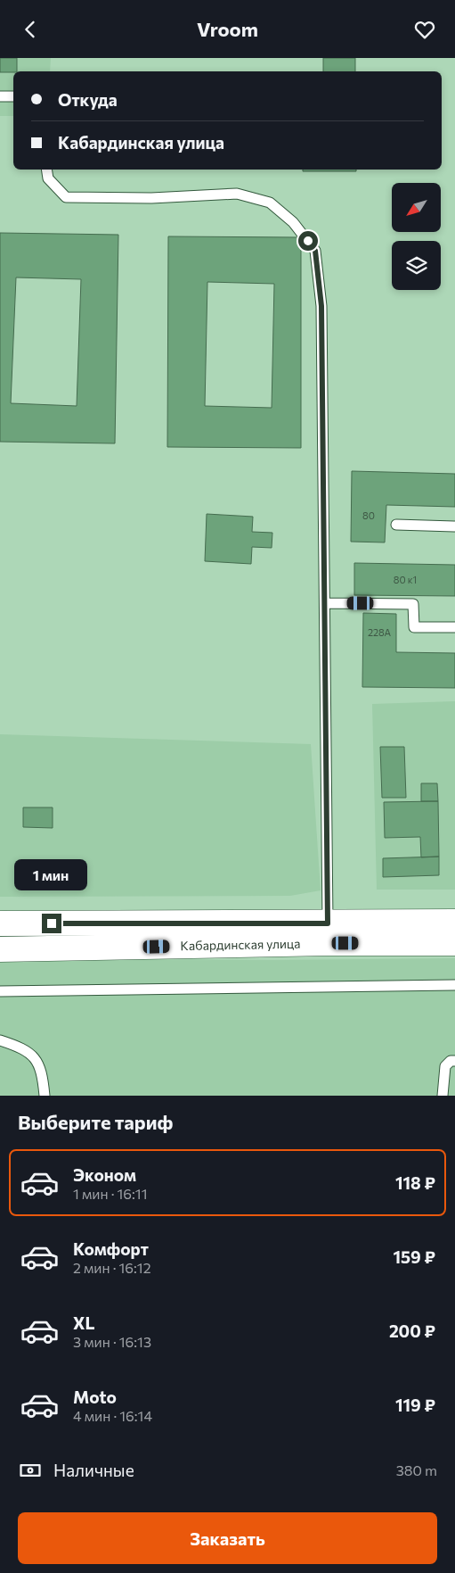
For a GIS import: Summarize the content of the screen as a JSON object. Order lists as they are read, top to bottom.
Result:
{
  "streets": {
    "main road": ["Кабардинская улица"]
  },
  "house_numbers": ["80", "80 к1", "228А"],
  "north": "bottom left",
  "page": {
    "header": "Vroom",
    "banner": ["Откуда", "Кабардинская улица"],
    "bubble": "1 мин",
    "heading": "Выберите тариф",
    "list": [
      {
        "name": "Эконом",
        "note": "1 мин · 16:11",
        "value": "118 ₽"
      },
      {
        "name": "Комфорт",
        "note": "2 мин · 16:12",
        "value": "159 ₽"
      },
      {
        "name": "XL",
        "note": "3 мин · 16:13",
        "value": "200 ₽"
      },
      {
        "name": "Moto",
        "note": "4 мин · 16:14",
        "value": "119 ₽"
      }
    ],
    "pay": ["Наличные", "380 m"],
    "buttons": "Заказать"
  }
}
